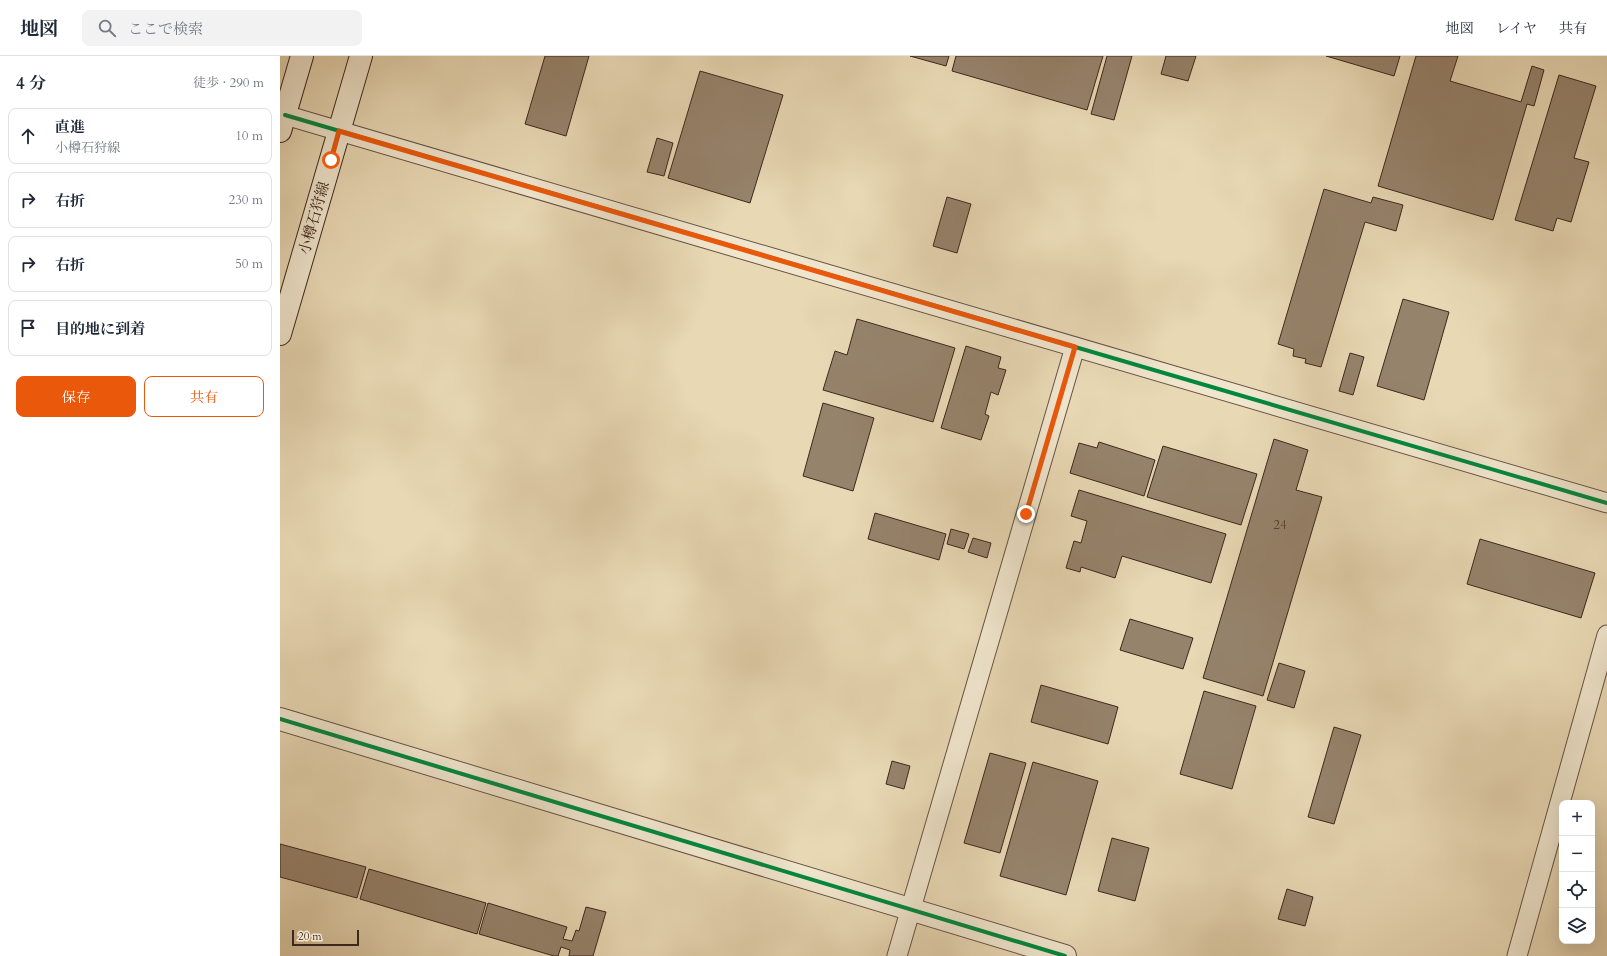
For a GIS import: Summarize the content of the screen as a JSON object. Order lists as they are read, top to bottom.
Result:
{
  "streets": {
    "street": ["小樽石狩線"]
  },
  "house_numbers": ["24"],
  "scale_bar": "20 m",
  "page": {
    "header": "地図",
    "search": "ここで検索",
    "nav": ["地図", "レイヤ", "共有"],
    "heading": ["4 分", "徒歩 · 290 m"],
    "list": [
      ["直進", "小樽石狩線", "10 m"],
      ["右折", "230 m"],
      ["右折", "50 m"],
      "目的地に到着"
    ],
    "buttons": ["保存", "共有"],
    "map_buttons": ["+", "−"],
    "scale": "20 m"
  }
}
